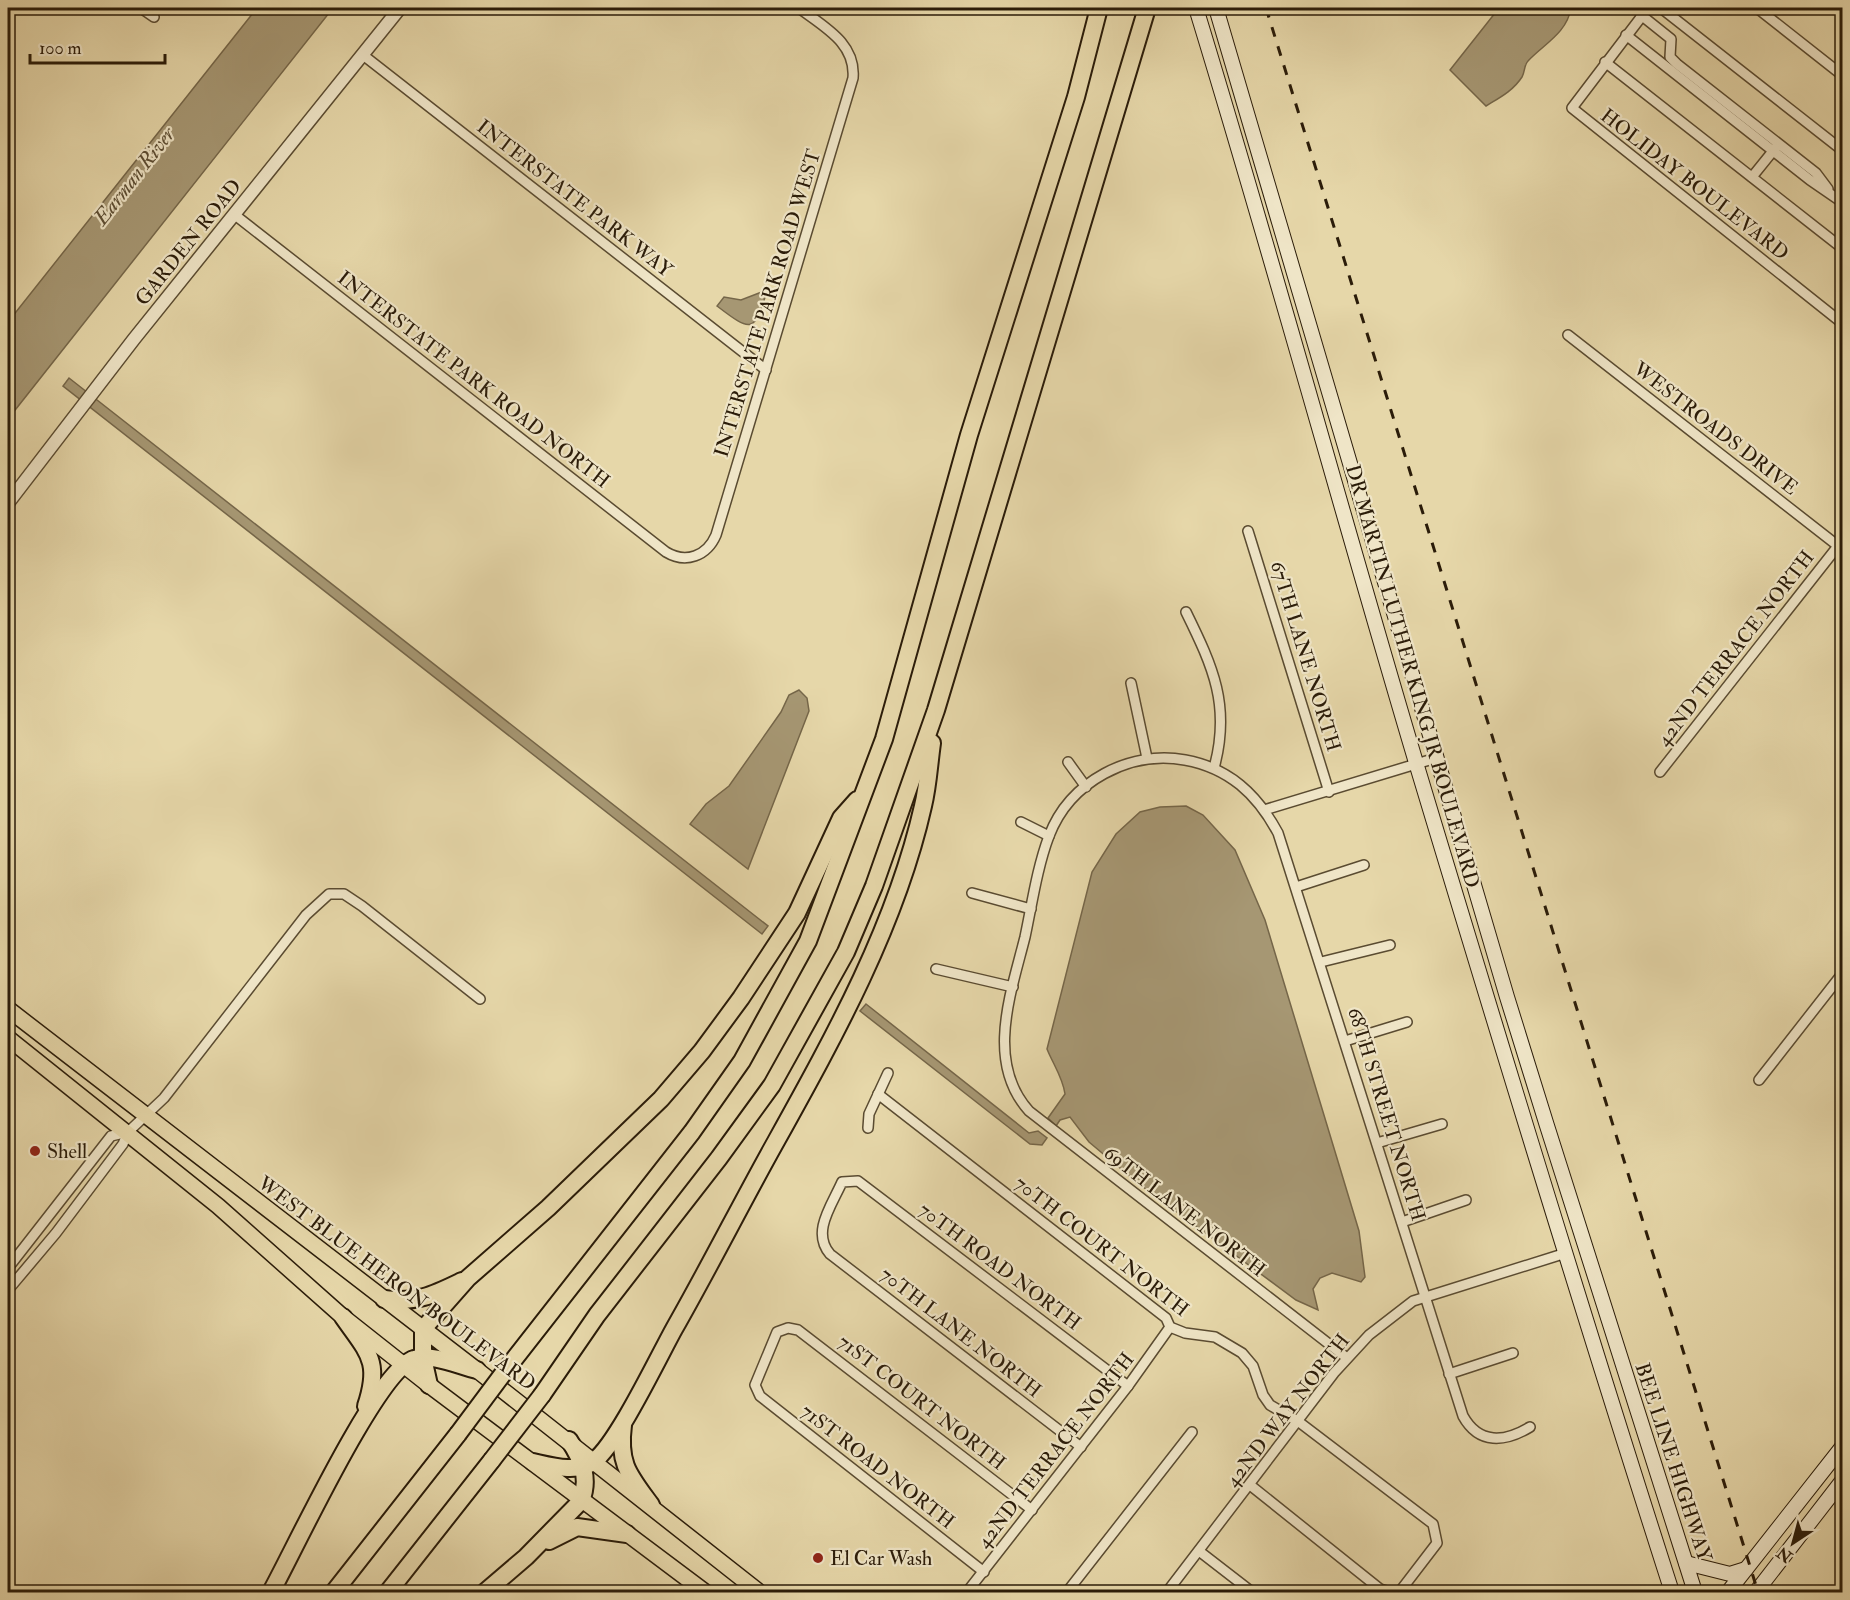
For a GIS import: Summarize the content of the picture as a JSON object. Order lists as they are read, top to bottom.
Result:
{
  "streets": {
    "main road": ["DR MARTIN LUTHER KING JR BOULEVARD", "WEST BLUE HERON BOULEVARD", "BEE LINE HIGHWAY"],
    "street": [
      "HOLIDAY BOULEVARD",
      "INTERSTATE PARK WAY",
      "GARDEN ROAD",
      "INTERSTATE PARK ROAD WEST",
      "INTERSTATE PARK ROAD NORTH",
      "WESTROADS DRIVE",
      "42ND TERRACE NORTH",
      "67TH LANE NORTH",
      "68TH STREET NORTH",
      "69TH LANE NORTH",
      "70TH COURT NORTH",
      "70TH ROAD NORTH",
      "70TH LANE NORTH",
      "71ST COURT NORTH",
      "42ND WAY NORTH",
      "71ST ROAD NORTH"
    ]
  },
  "crossings": [
    ["INTERSTATE PARK WAY", "GARDEN ROAD"],
    ["INTERSTATE PARK WAY", "INTERSTATE PARK ROAD WEST"],
    ["GARDEN ROAD", "INTERSTATE PARK ROAD NORTH"],
    ["INTERSTATE PARK ROAD WEST", "INTERSTATE PARK ROAD NORTH"],
    ["WESTROADS DRIVE", "42ND TERRACE NORTH"],
    ["42ND TERRACE NORTH", "70TH COURT NORTH"],
    ["42ND TERRACE NORTH", "70TH ROAD NORTH"],
    ["42ND TERRACE NORTH", "70TH LANE NORTH"],
    ["42ND TERRACE NORTH", "71ST COURT NORTH"],
    ["42ND TERRACE NORTH", "71ST ROAD NORTH"],
    ["DR MARTIN LUTHER KING JR BOULEVARD", "42ND WAY NORTH"],
    ["DR MARTIN LUTHER KING JR BOULEVARD", "BEE LINE HIGHWAY"],
    ["68TH STREET NORTH", "69TH LANE NORTH"],
    ["68TH STREET NORTH", "42ND WAY NORTH"],
    ["69TH LANE NORTH", "42ND WAY NORTH"],
    ["70TH COURT NORTH", "42ND WAY NORTH"],
    ["70TH ROAD NORTH", "70TH LANE NORTH"],
    ["71ST COURT NORTH", "71ST ROAD NORTH"]
  ],
  "water": ["Earman River"],
  "places": ["Shell", "El Car Wash"],
  "scale_bar": "100 m",
  "north": "bottom left"
}
